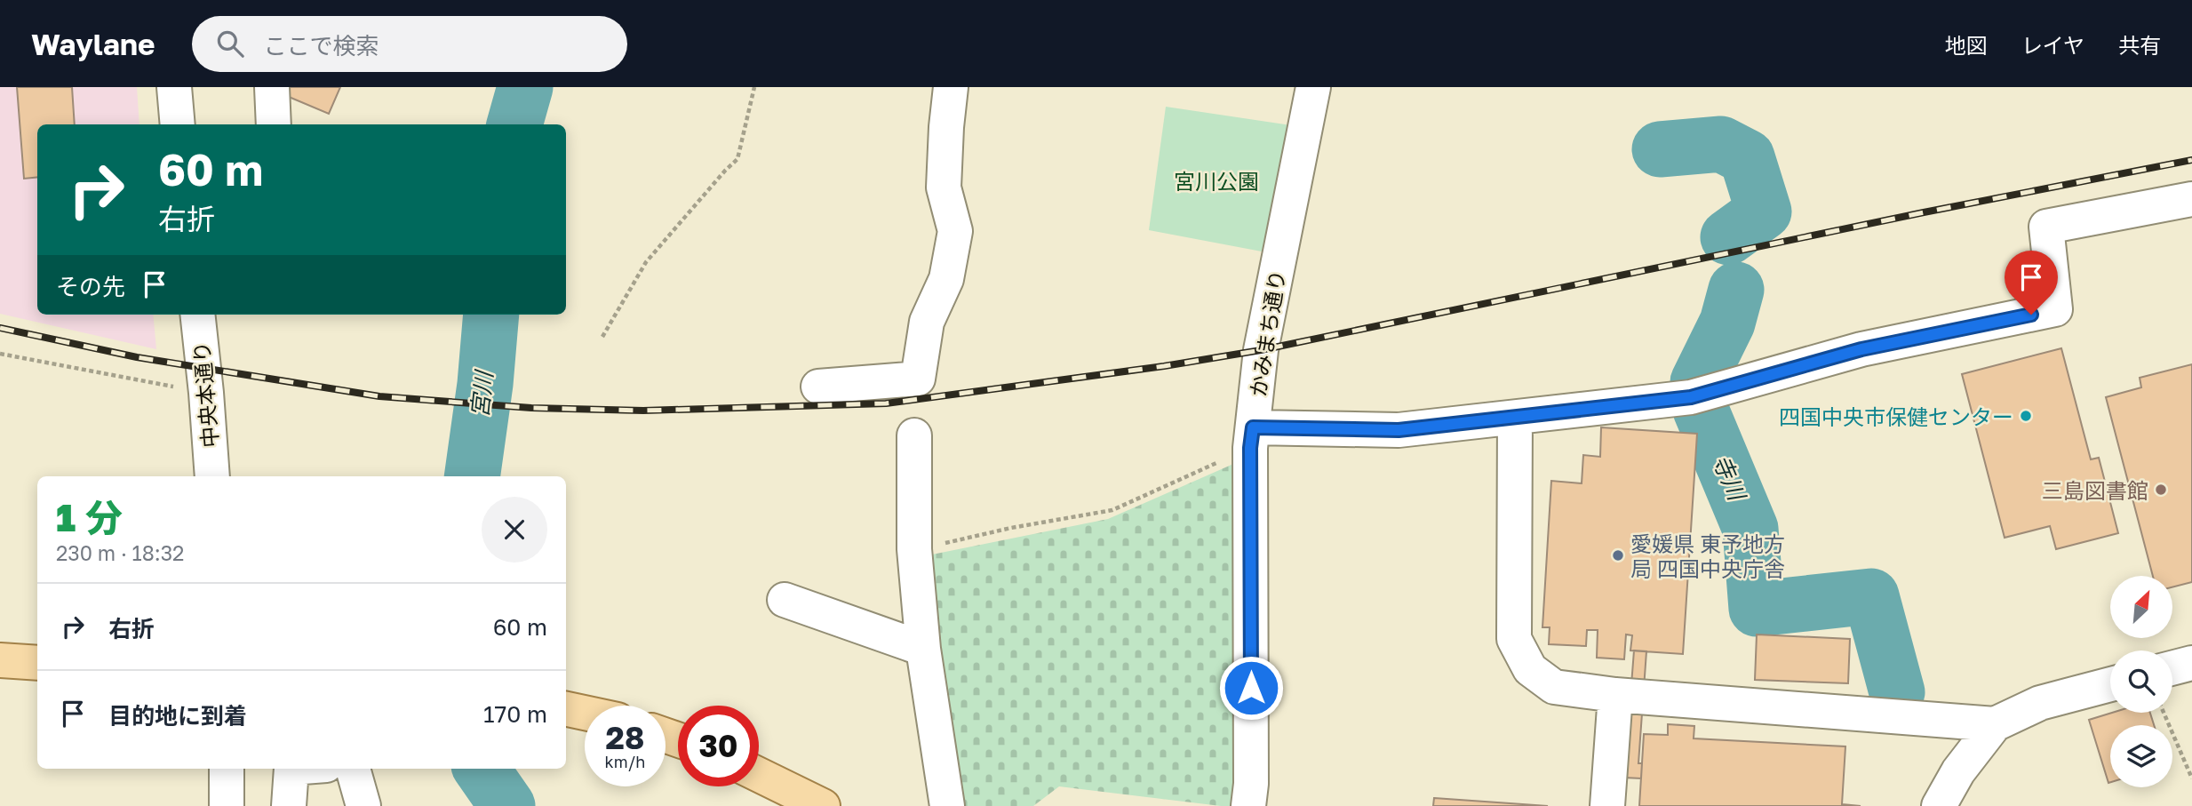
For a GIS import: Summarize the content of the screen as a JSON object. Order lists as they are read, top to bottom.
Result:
{
  "streets": {
    "street": ["かみまち通り", "中央本通り"]
  },
  "water": ["宮川", "寺川"],
  "parks": ["宮川公園"],
  "places": ["四国中央市保健センター", "三島図書館", "愛媛県 東予地方 局 四国中央庁舎"],
  "north": "top right",
  "page": {
    "header": "Waylane",
    "search": "ここで検索",
    "nav": ["地図", "レイヤ", "共有"],
    "turn": ["60 m", "右折"],
    "then": "その先",
    "heading": ["1 分", "230 m · 18:32"],
    "list": [
      {
        "name": "右折",
        "value": "60 m"
      },
      {
        "name": "目的地に到着",
        "value": "170 m"
      }
    ],
    "speed": "28 km/h",
    "limit": "30"
  }
}
